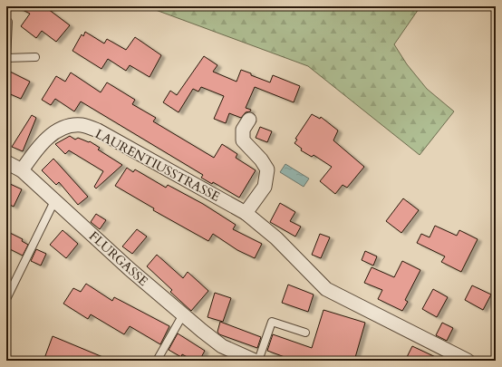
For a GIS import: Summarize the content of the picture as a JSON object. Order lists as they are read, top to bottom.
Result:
{
  "streets": {
    "street": ["LAURENTIUSSTRASSE", "FLURGASSE"]
  },
  "crossings": [
    ["LAURENTIUSSTRASSE", "FLURGASSE"]
  ]
}
